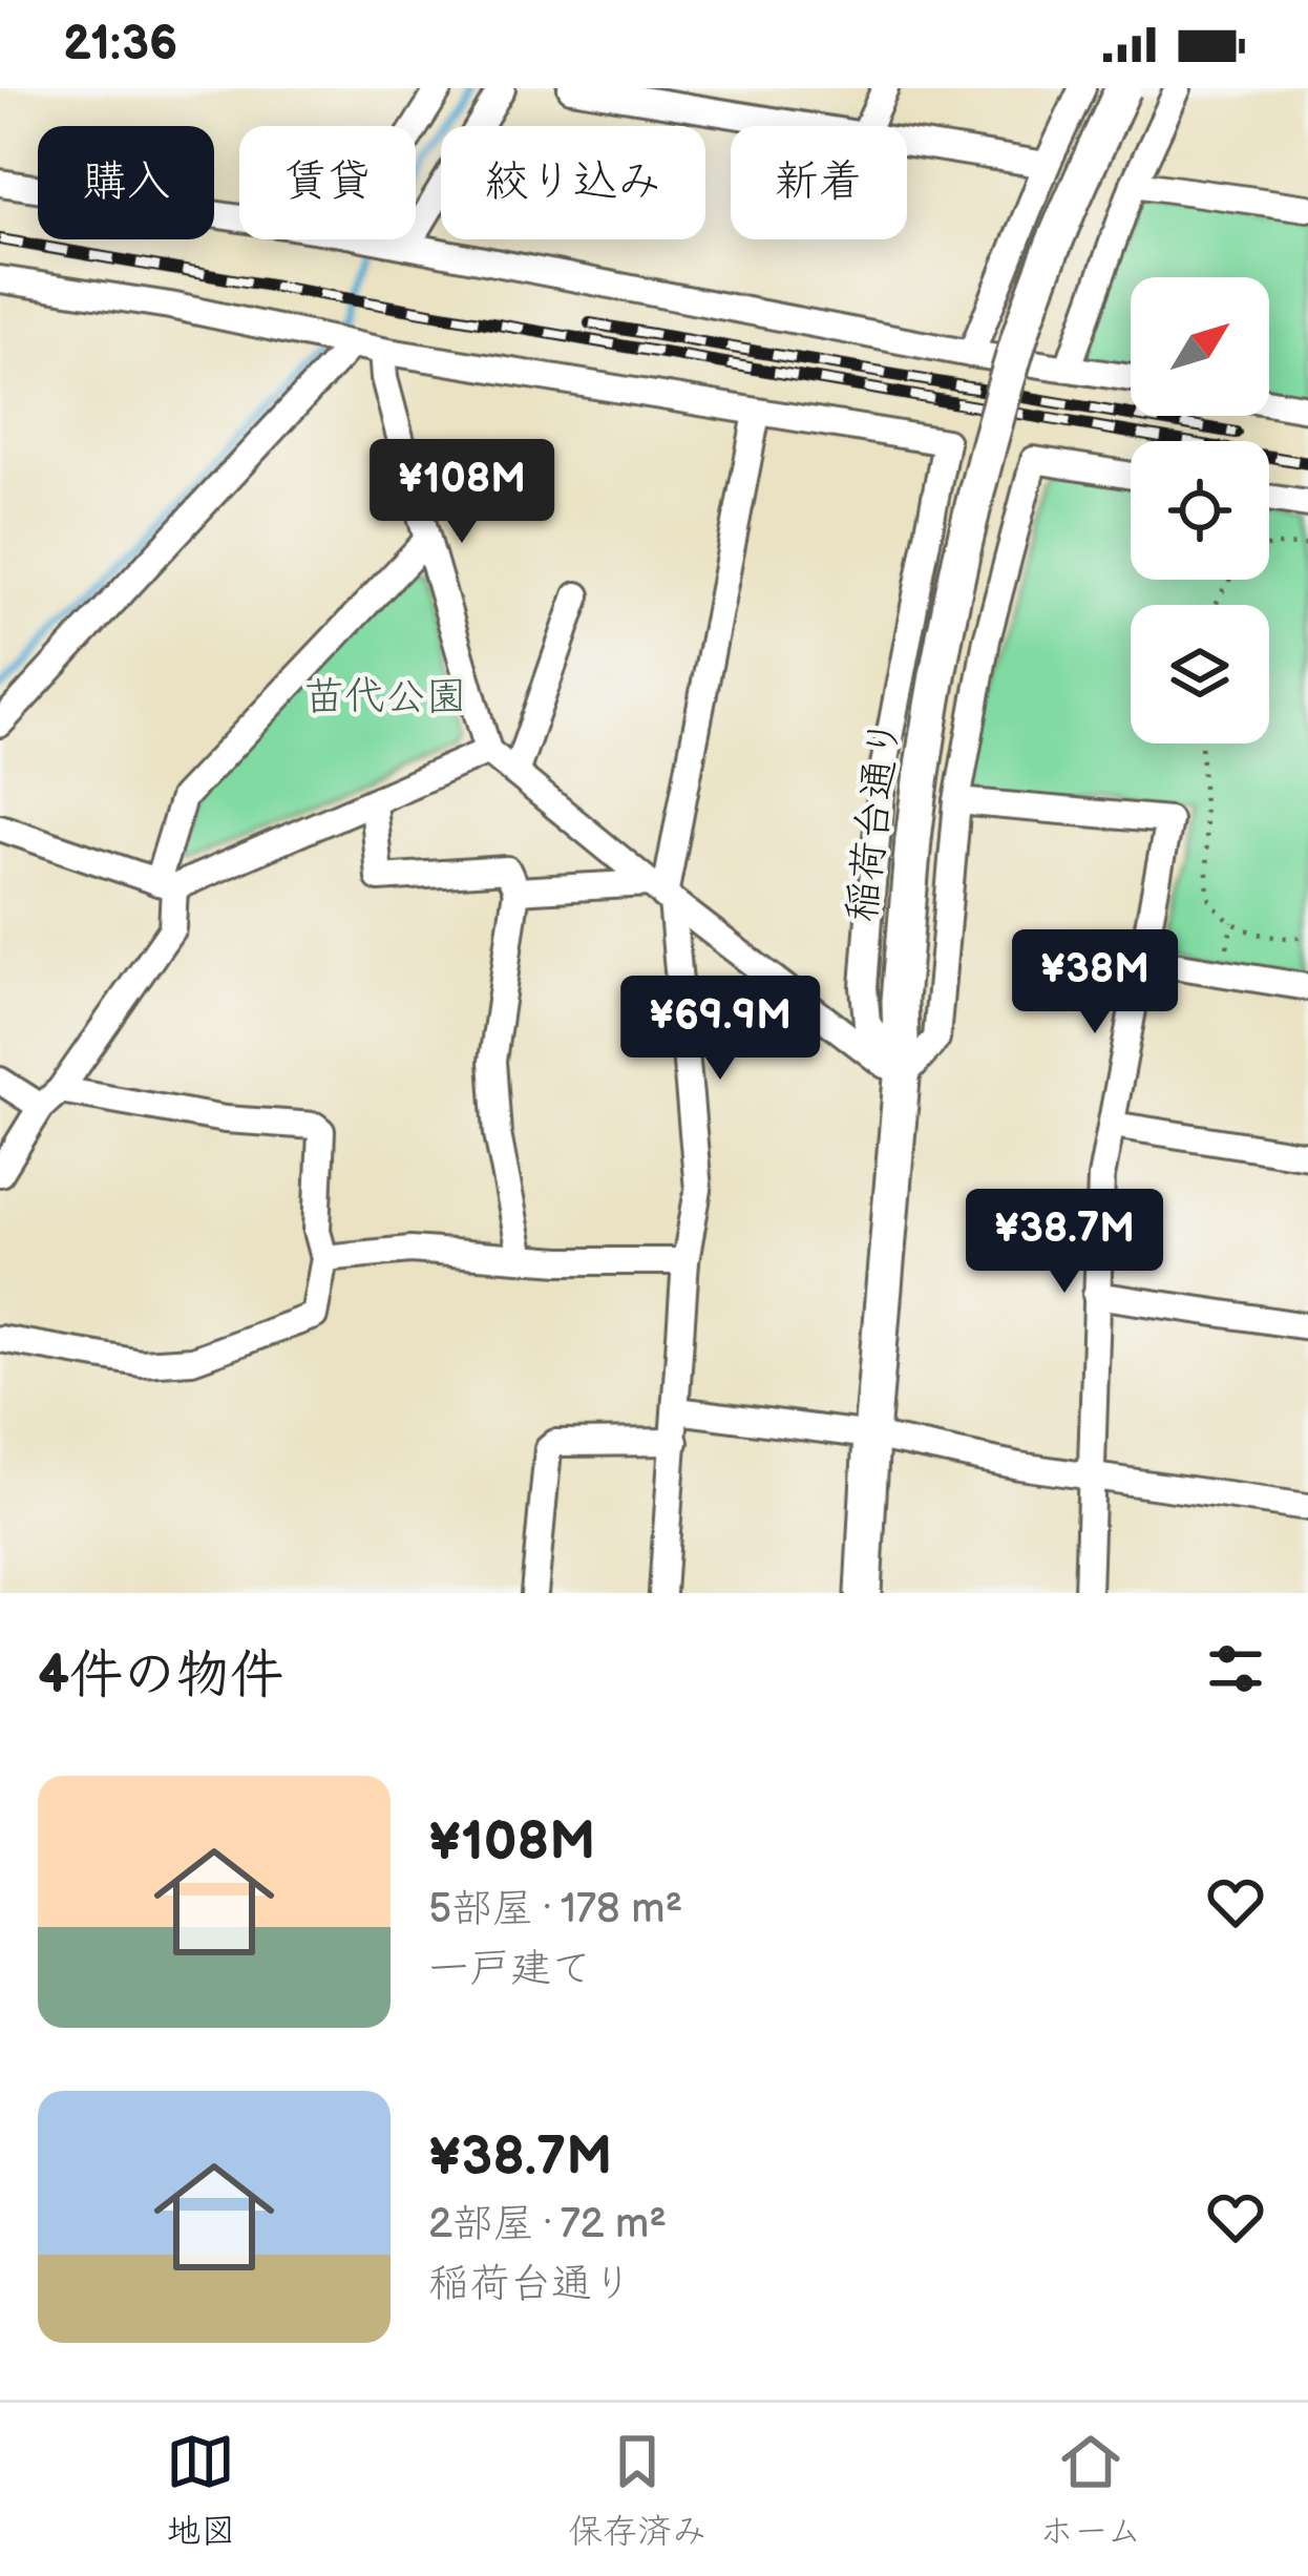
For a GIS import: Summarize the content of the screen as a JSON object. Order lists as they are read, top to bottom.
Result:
{
  "streets": {
    "street": ["稲荷台通り"]
  },
  "parks": ["苗代公園"],
  "north": "top right",
  "page": {
    "status": "21:36",
    "chip": [
      "購入",
      "賃貸",
      "絞り込み",
      "新着"
    ],
    "price": [
      "¥108M",
      "¥38M",
      "¥69.9M",
      "¥38.7M"
    ],
    "heading": "4件の物件",
    "list": [
      {
        "name": "¥108M",
        "note": "5部屋 · 178 m² · 一戸建て"
      },
      {
        "name": "¥38.7M",
        "note": "2部屋 · 72 m² · 稲荷台通り"
      }
    ],
    "tabs": ["地図", "保存済み", "ホーム"]
  }
}
